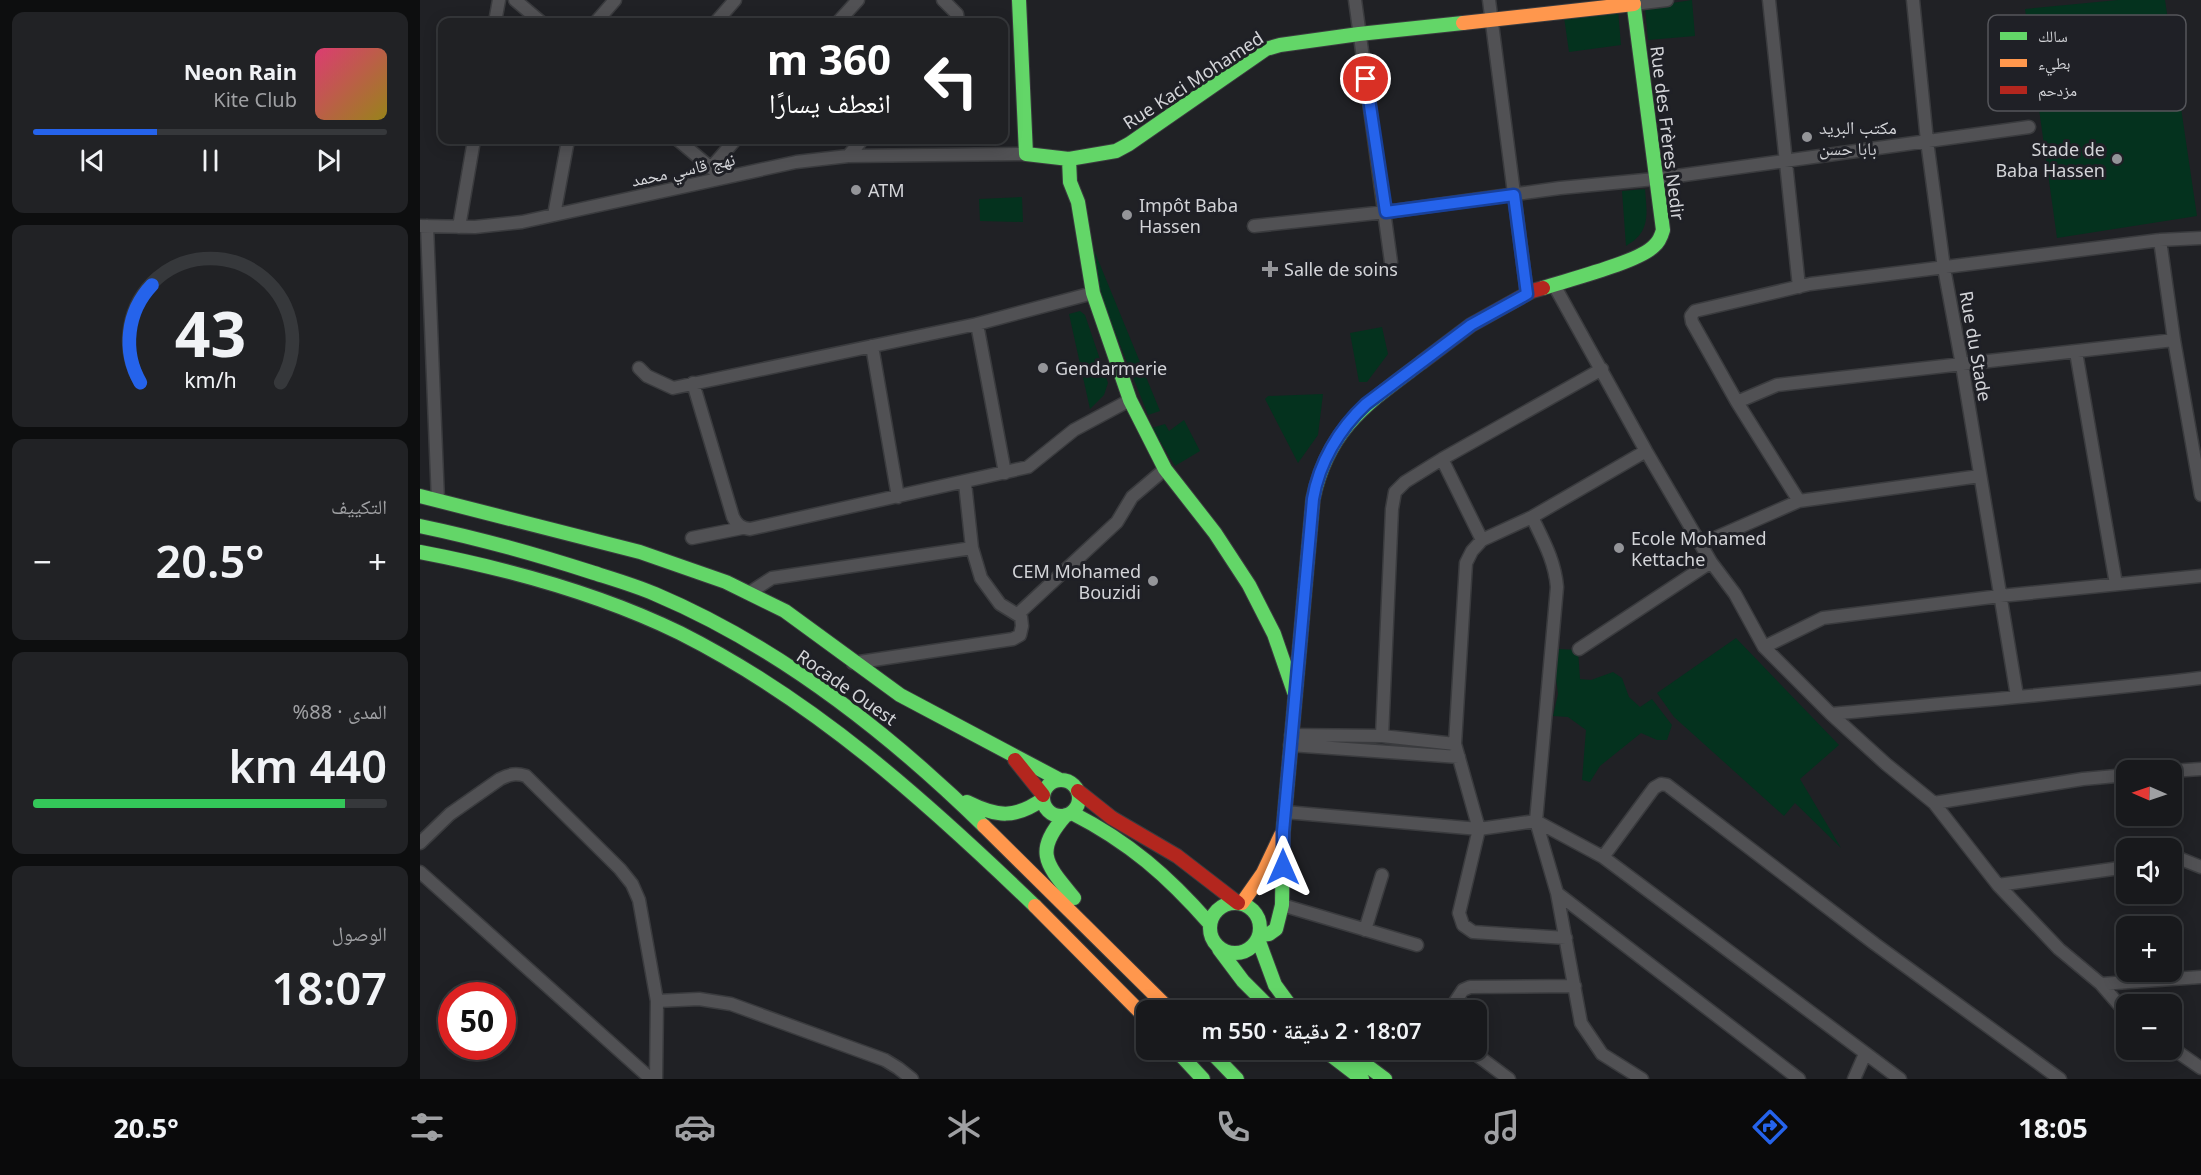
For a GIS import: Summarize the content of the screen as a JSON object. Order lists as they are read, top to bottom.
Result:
{
  "streets": {
    "main road": ["Rue Kaci Mohamed", "Rue des Frères Nedir", "Rocade Ouest"],
    "street": ["نهج قاسي محمد", "Rue du Stade"]
  },
  "crossings": [
    ["Rue Kaci Mohamed", "Rue des Frères Nedir"],
    ["Rue Kaci Mohamed", "نهج قاسي محمد"]
  ],
  "places": {
    "other": [
      "مكتب البريد بابا حسن",
      "Stade de Baba Hassen",
      "ATM",
      "Impôt Baba Hassen",
      "Gendarmerie",
      "Ecole Mohamed Kettache",
      "CEM Mohamed Bouzidi"
    ],
    "health": ["Salle de soins"]
  },
  "legend": ["سالك", "بطيء", "مزدحم"],
  "north": "left",
  "page": {
    "turn": ["360 m", "انعطف يسارًا"],
    "song": ["Neon Rain", "Kite Club"],
    "tile": [
      "التكييف",
      ["المدى · 88%", "440 km"],
      ["الوصول", "18:07"]
    ],
    "heat": ["−", "20.5°", "+"],
    "map_buttons": ["+", "−"],
    "limit": "50",
    "trip": "18:07 · 2 دقيقة · 550 m",
    "tabs": ["18:05", "20.5°"],
    "gauge": ["43", "km/h"]
  }
}
